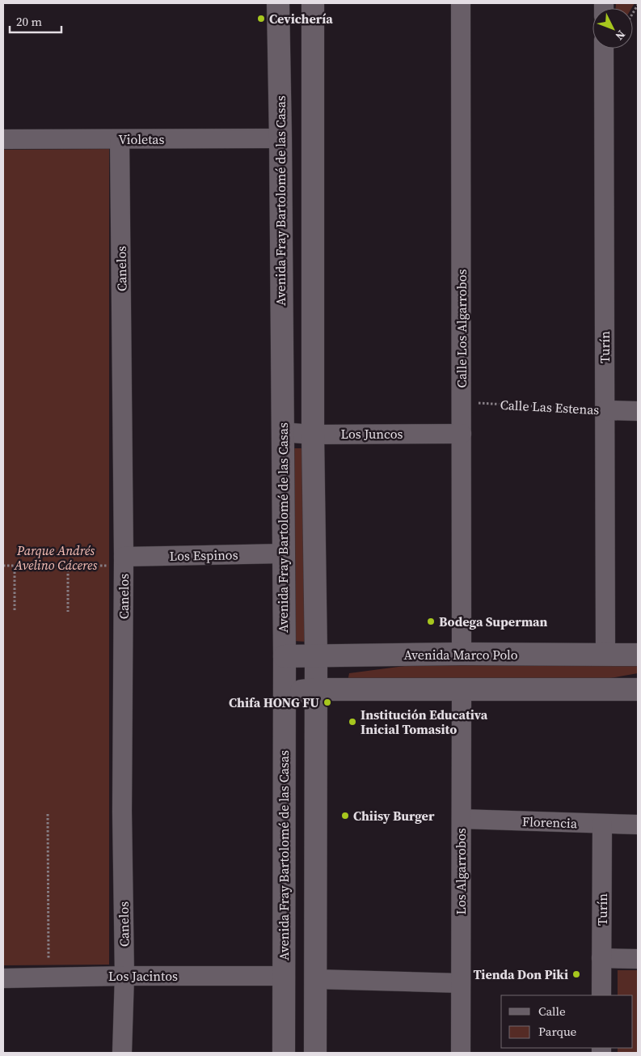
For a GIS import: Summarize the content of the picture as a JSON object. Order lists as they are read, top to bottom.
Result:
{
  "streets": {
    "street": [
      "Violetas",
      "Avenida Fray Bartolomé de las Casas",
      "Canelos",
      "Calle Los Algarrobos",
      "Turín",
      "Calle Las Estenas",
      "Los Juncos",
      "Los Espinos",
      "Avenida Marco Polo",
      "Florencia",
      "Los Algarrobos",
      "Los Jacintos"
    ]
  },
  "crossings": [
    ["Violetas", "Avenida Fray Bartolomé de las Casas"],
    ["Violetas", "Canelos"],
    ["Avenida Fray Bartolomé de las Casas", "Los Juncos"],
    ["Avenida Fray Bartolomé de las Casas", "Los Espinos"],
    ["Avenida Fray Bartolomé de las Casas", "Avenida Marco Polo"],
    ["Avenida Fray Bartolomé de las Casas", "Los Jacintos"],
    ["Canelos", "Los Espinos"],
    ["Canelos", "Los Jacintos"],
    ["Calle Los Algarrobos", "Calle Las Estenas"],
    ["Calle Los Algarrobos", "Los Juncos"],
    ["Calle Los Algarrobos", "Avenida Marco Polo"],
    ["Turín", "Calle Las Estenas"],
    ["Turín", "Avenida Marco Polo"],
    ["Turín", "Florencia"],
    ["Florencia", "Los Algarrobos"]
  ],
  "parks": ["Parque Andrés Avelino Cáceres"],
  "places": [
    "Cevichería",
    "Bodega Superman",
    "Chifa HONG FU",
    "Institución Educativa Inicial Tomasito",
    "Chiisy Burger",
    "Tienda Don Piki"
  ],
  "legend": ["Calle", "Parque"],
  "scale_bar": "20 m",
  "north": "bottom right"
}
